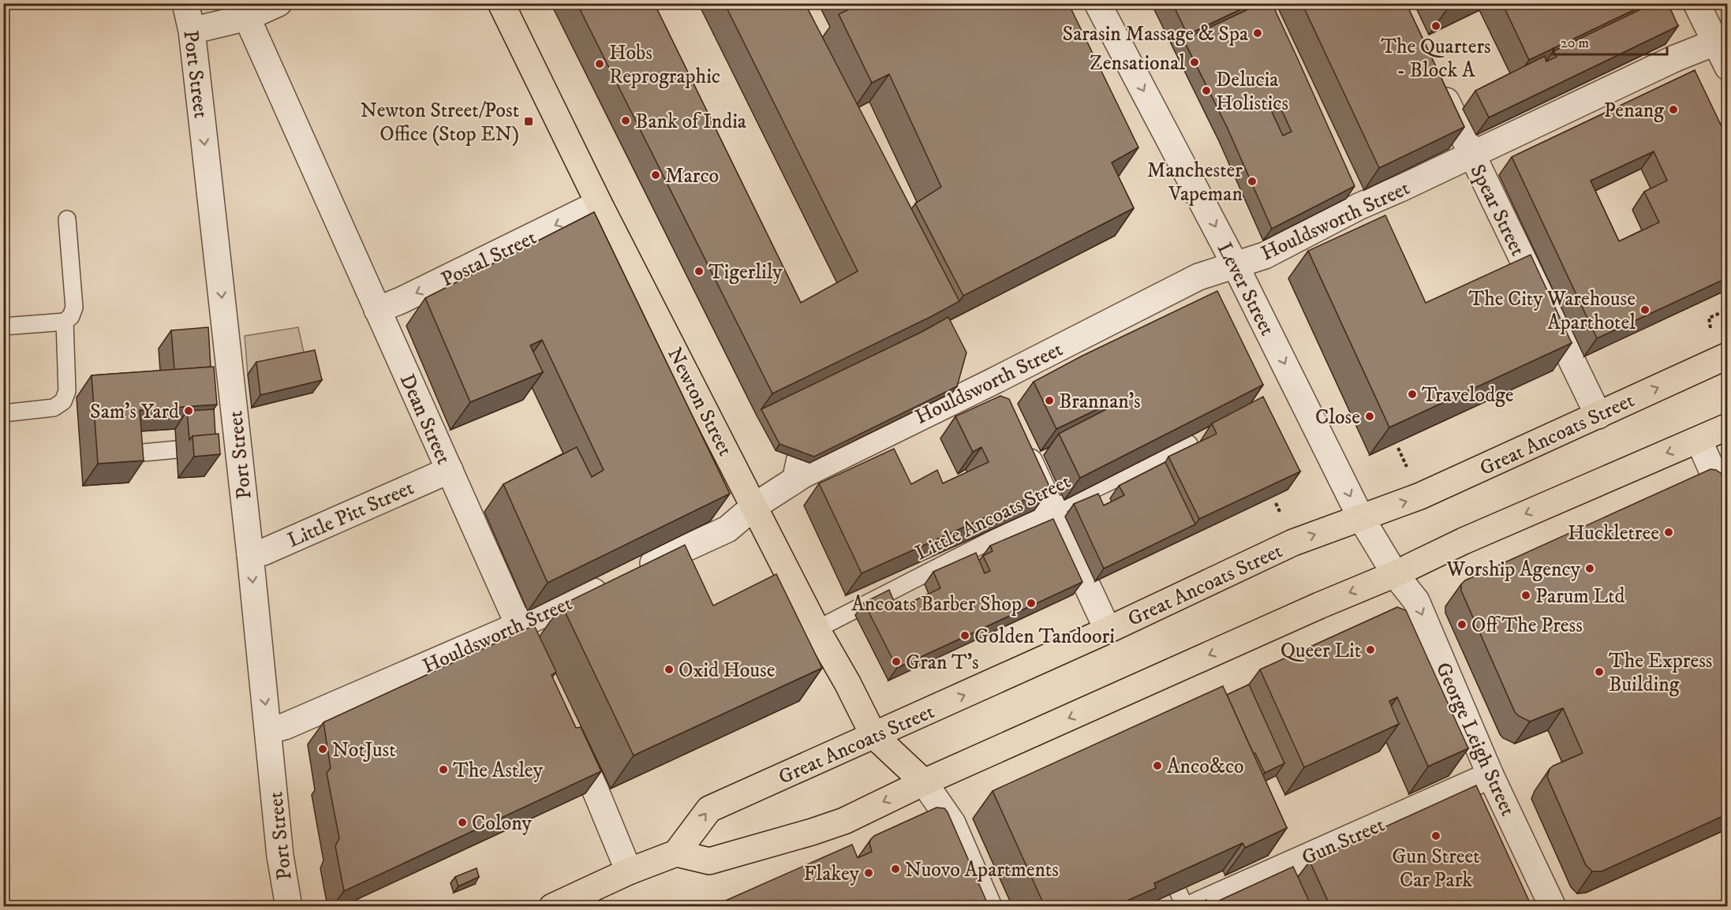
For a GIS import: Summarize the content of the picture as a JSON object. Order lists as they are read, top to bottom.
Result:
{
  "streets": {
    "main road": ["Newton Street", "Great Ancoats Street"],
    "street": [
      "Port Street",
      "Spear Street",
      "Houldsworth Street",
      "Postal Street",
      "Lever Street",
      "Dean Street",
      "Little Pitt Street",
      "George Leigh Street",
      "Gun Street"
    ],
    "lane": ["Little Ancoats Street"]
  },
  "crossings": [
    ["Port Street", "Houldsworth Street"],
    ["Port Street", "Little Pitt Street"],
    ["Spear Street", "Houldsworth Street"],
    ["Spear Street", "Great Ancoats Street"],
    ["Houldsworth Street", "Lever Street"],
    ["Houldsworth Street", "Newton Street"],
    ["Houldsworth Street", "Dean Street"],
    ["Postal Street", "Newton Street"],
    ["Postal Street", "Dean Street"],
    ["Lever Street", "Great Ancoats Street"],
    ["Lever Street", "George Leigh Street"],
    ["Newton Street", "Great Ancoats Street"],
    ["Newton Street", "Little Ancoats Street"],
    ["Dean Street", "Little Pitt Street"],
    ["George Leigh Street", "Gun Street"]
  ],
  "one_way": [
    "Port Street",
    "Postal Street",
    "Lever Street",
    "George Leigh Street"
  ],
  "places": {
    "other": [
      "The Quarters - Block A",
      "Sarasin Massage & Spa",
      "Zensational",
      "Hobs Reprographic",
      "Delucia Holistics",
      "Penang",
      "Bank of India",
      "Marco",
      "Manchester Vapeman",
      "Tigerlily",
      "The City Warehouse Aparthotel",
      "Travelodge",
      "Brannan's",
      "Sam's Yard",
      "Close",
      "Huckletree",
      "Worship Agency",
      "Parum Ltd",
      "Ancoats Barber Shop",
      "Off The Press",
      "Golden Tandoori",
      "Queer Lit",
      "Gran T's",
      "Oxid House",
      "The Express Building",
      "NotJust",
      "Anco&co",
      "The Astley",
      "Colony",
      "Gun Street Car Park",
      "Nuovo Apartments",
      "Flakey"
    ],
    "transit": ["Newton Street/Post Office (Stop EN)"]
  },
  "scale_bar": "20 m"
}
